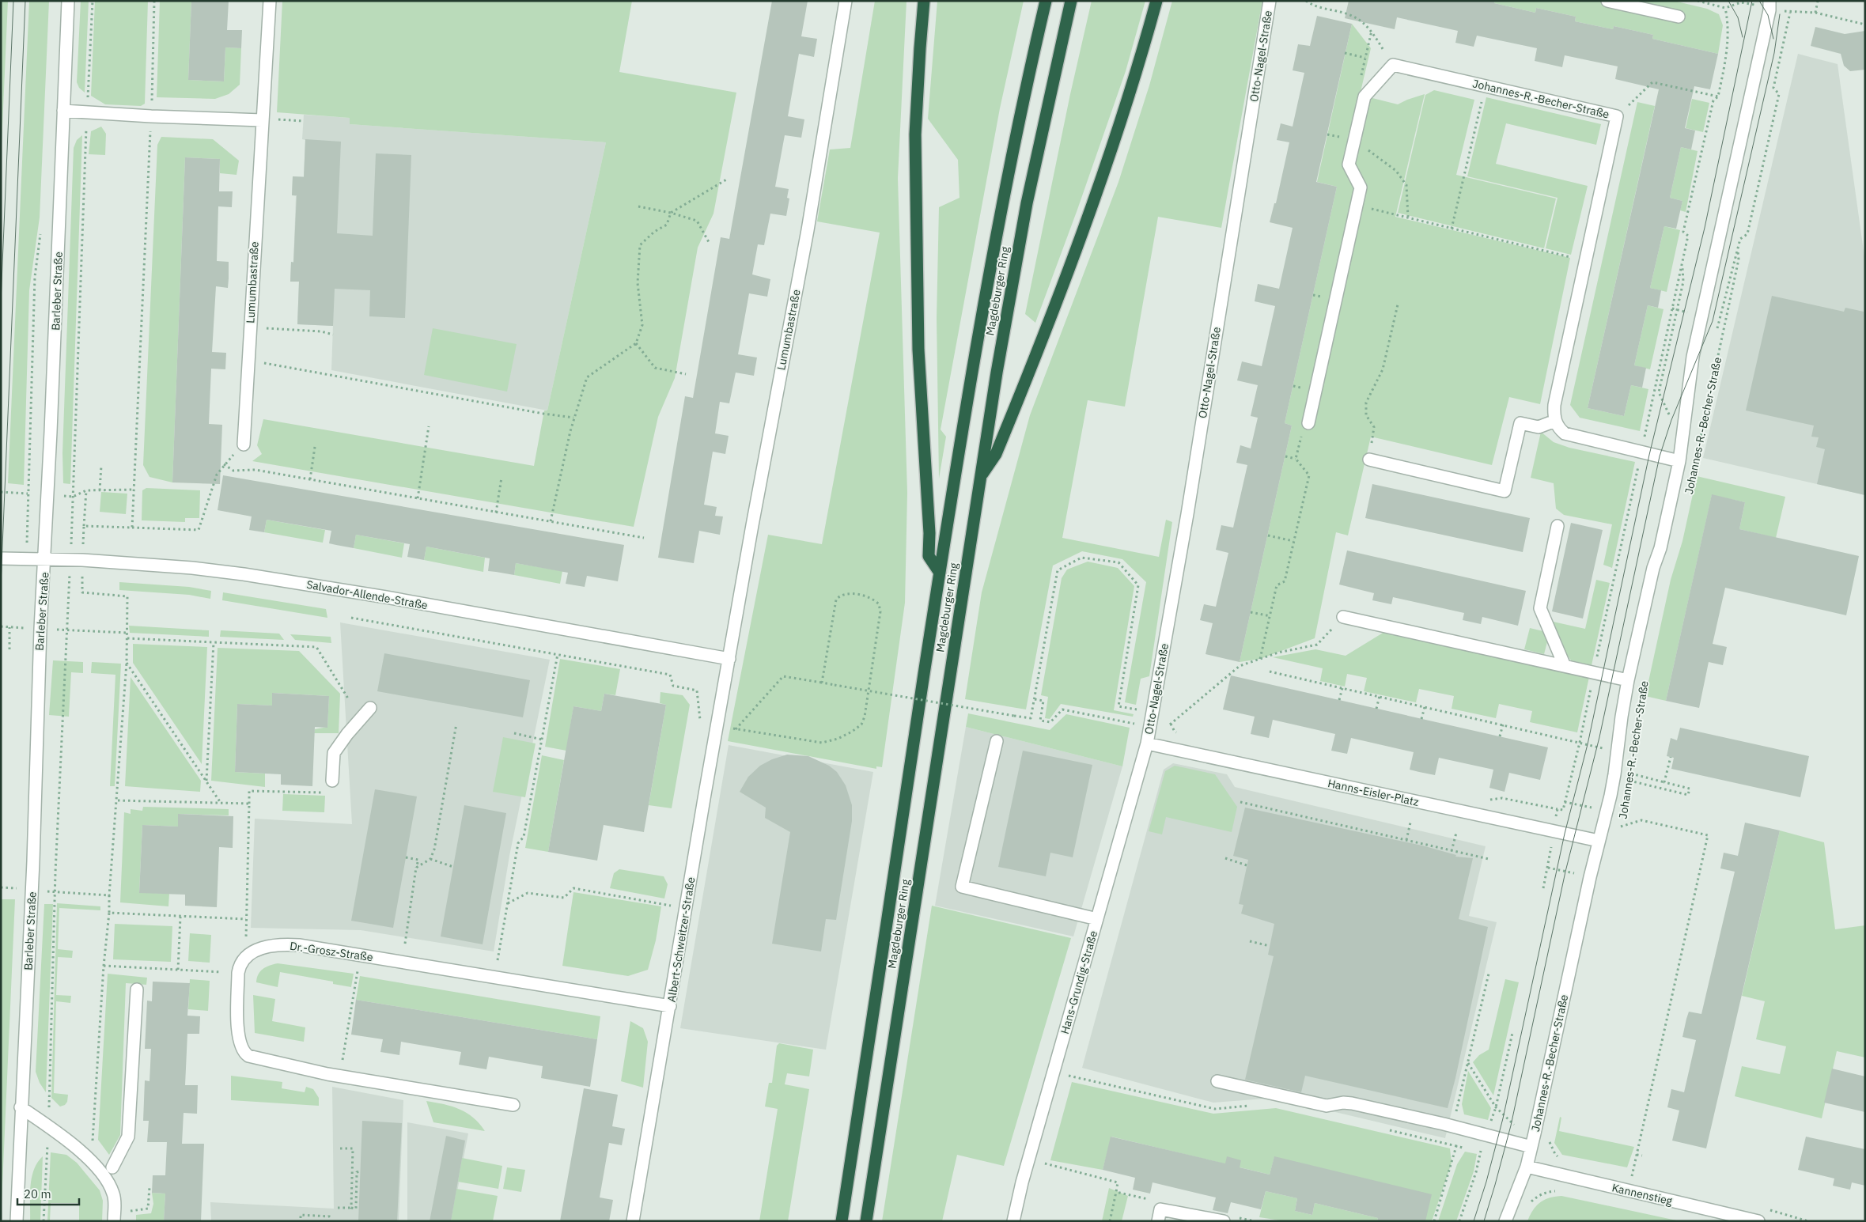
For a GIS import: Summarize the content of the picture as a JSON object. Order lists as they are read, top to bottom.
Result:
{
  "streets": {
    "highway": ["Magdeburger Ring"],
    "street": [
      "Otto-Nagel-Straße",
      "Johannes-R.-Becher-Straße",
      "Lumumbastraße",
      "Barleber Straße",
      "Salvador-Allende-Straße",
      "Hanns-Eisler-Platz",
      "Albert-Schweitzer-Straße",
      "Dr.-Grosz-Straße",
      "Hans-Grundig-Straße",
      "Kannenstieg"
    ]
  },
  "crossings": [
    ["Otto-Nagel-Straße", "Hanns-Eisler-Platz"],
    ["Otto-Nagel-Straße", "Hans-Grundig-Straße"],
    ["Johannes-R.-Becher-Straße", "Hanns-Eisler-Platz"],
    ["Johannes-R.-Becher-Straße", "Kannenstieg"],
    ["Lumumbastraße", "Salvador-Allende-Straße"],
    ["Lumumbastraße", "Albert-Schweitzer-Straße"],
    ["Barleber Straße", "Salvador-Allende-Straße"],
    ["Salvador-Allende-Straße", "Albert-Schweitzer-Straße"],
    ["Hanns-Eisler-Platz", "Hans-Grundig-Straße"],
    ["Albert-Schweitzer-Straße", "Dr.-Grosz-Straße"]
  ],
  "scale_bar": "20 m"
}
